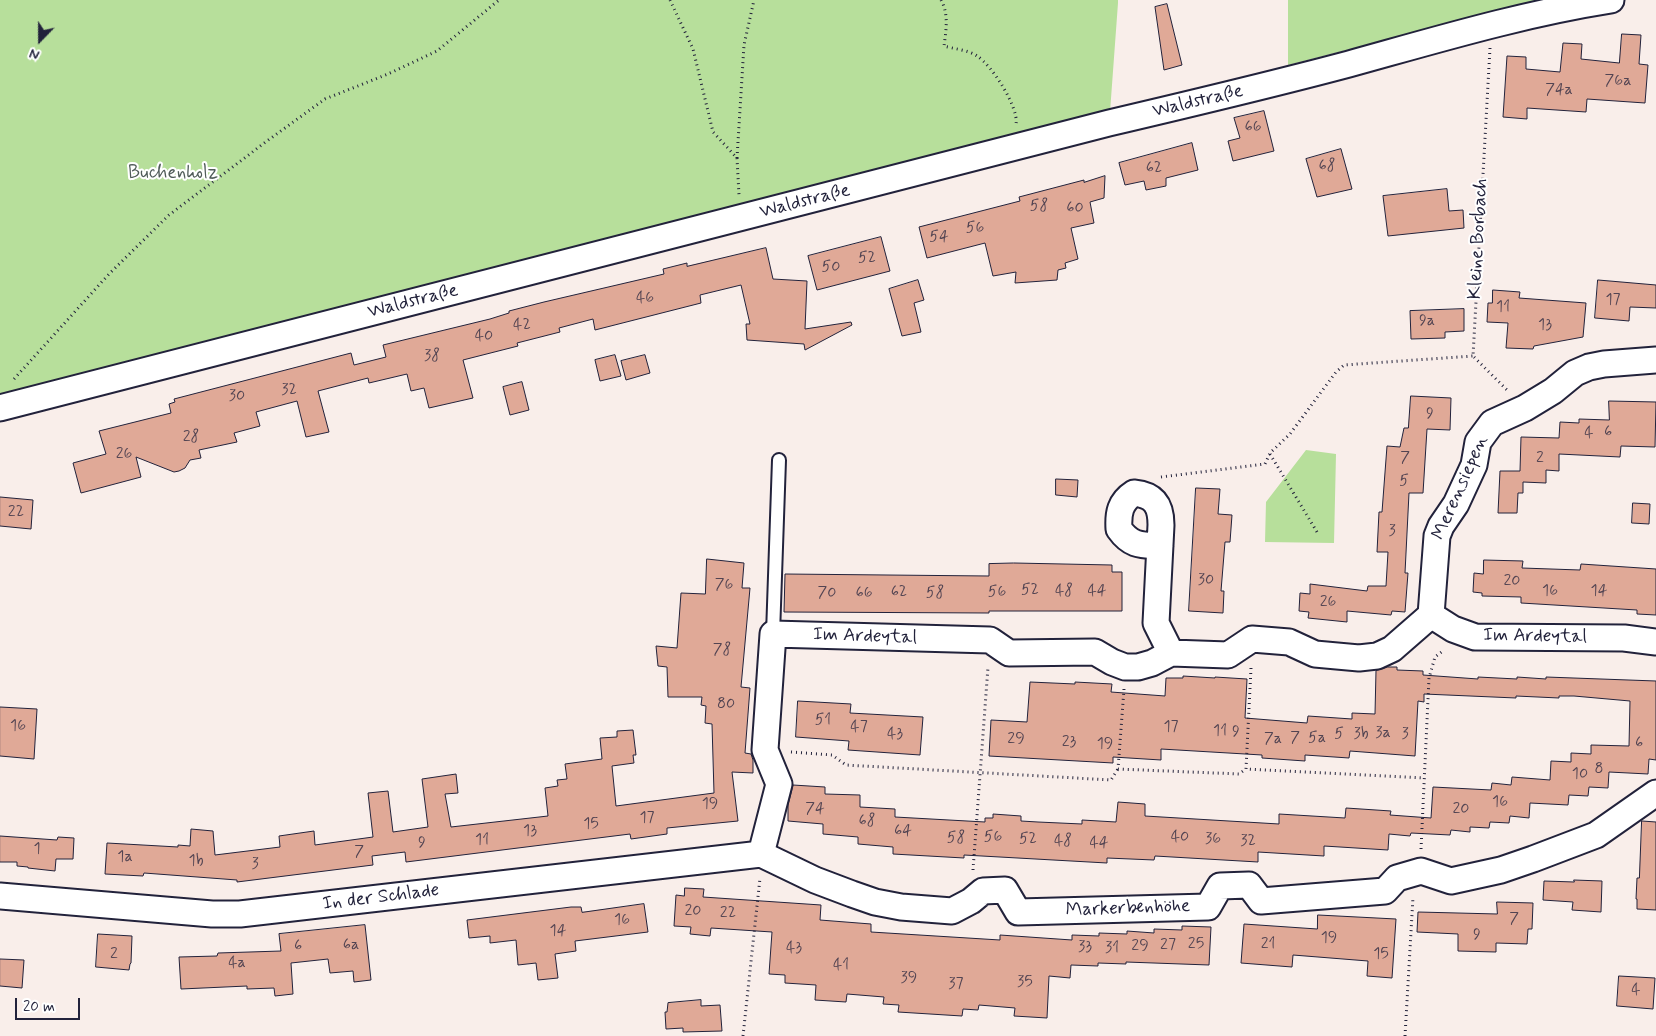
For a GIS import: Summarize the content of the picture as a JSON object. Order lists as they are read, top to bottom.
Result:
{
  "streets": {
    "street": [
      "Waldstraße",
      "Merensiepen",
      "Im Ardeytal",
      "In der Schlade",
      "Markerbenhöhe"
    ],
    "path": ["Kleine Borbach"]
  },
  "crossings": [
    ["Merensiepen", "Im Ardeytal"],
    ["In der Schlade", "Markerbenhöhe"]
  ],
  "parks": ["Buchenholz"],
  "house_numbers": [
    "76a",
    "74a",
    "66",
    "68",
    "62",
    "58",
    "60",
    "56",
    "54",
    "52",
    "50",
    "46",
    "17",
    "11",
    "9a",
    "42",
    "13",
    "40",
    "38",
    "32",
    "30",
    "9",
    "6",
    "4",
    "28",
    "26",
    "7",
    "2",
    "5",
    "22",
    "3",
    "30",
    "20",
    "76",
    "52",
    "48",
    "44",
    "16",
    "14",
    "62",
    "56",
    "70",
    "66",
    "58",
    "26",
    "78",
    "80",
    "51",
    "16",
    "47",
    "17",
    "11",
    "9",
    "3a",
    "43",
    "5",
    "3b",
    "3",
    "7",
    "5a",
    "29",
    "7a",
    "23",
    "6",
    "19",
    "8",
    "10",
    "16",
    "19",
    "74",
    "20",
    "17",
    "68",
    "15",
    "13",
    "64",
    "56",
    "40",
    "58",
    "52",
    "36",
    "11",
    "48",
    "32",
    "9",
    "44",
    "1",
    "7",
    "1a",
    "1b",
    "3",
    "20",
    "22",
    "7",
    "16",
    "14",
    "9",
    "19",
    "25",
    "21",
    "6a",
    "27",
    "6",
    "29",
    "33",
    "43",
    "31",
    "2",
    "15",
    "4a",
    "41",
    "39",
    "35",
    "37",
    "4"
  ],
  "scale_bar": "20 m",
  "north": "bottom"
}
